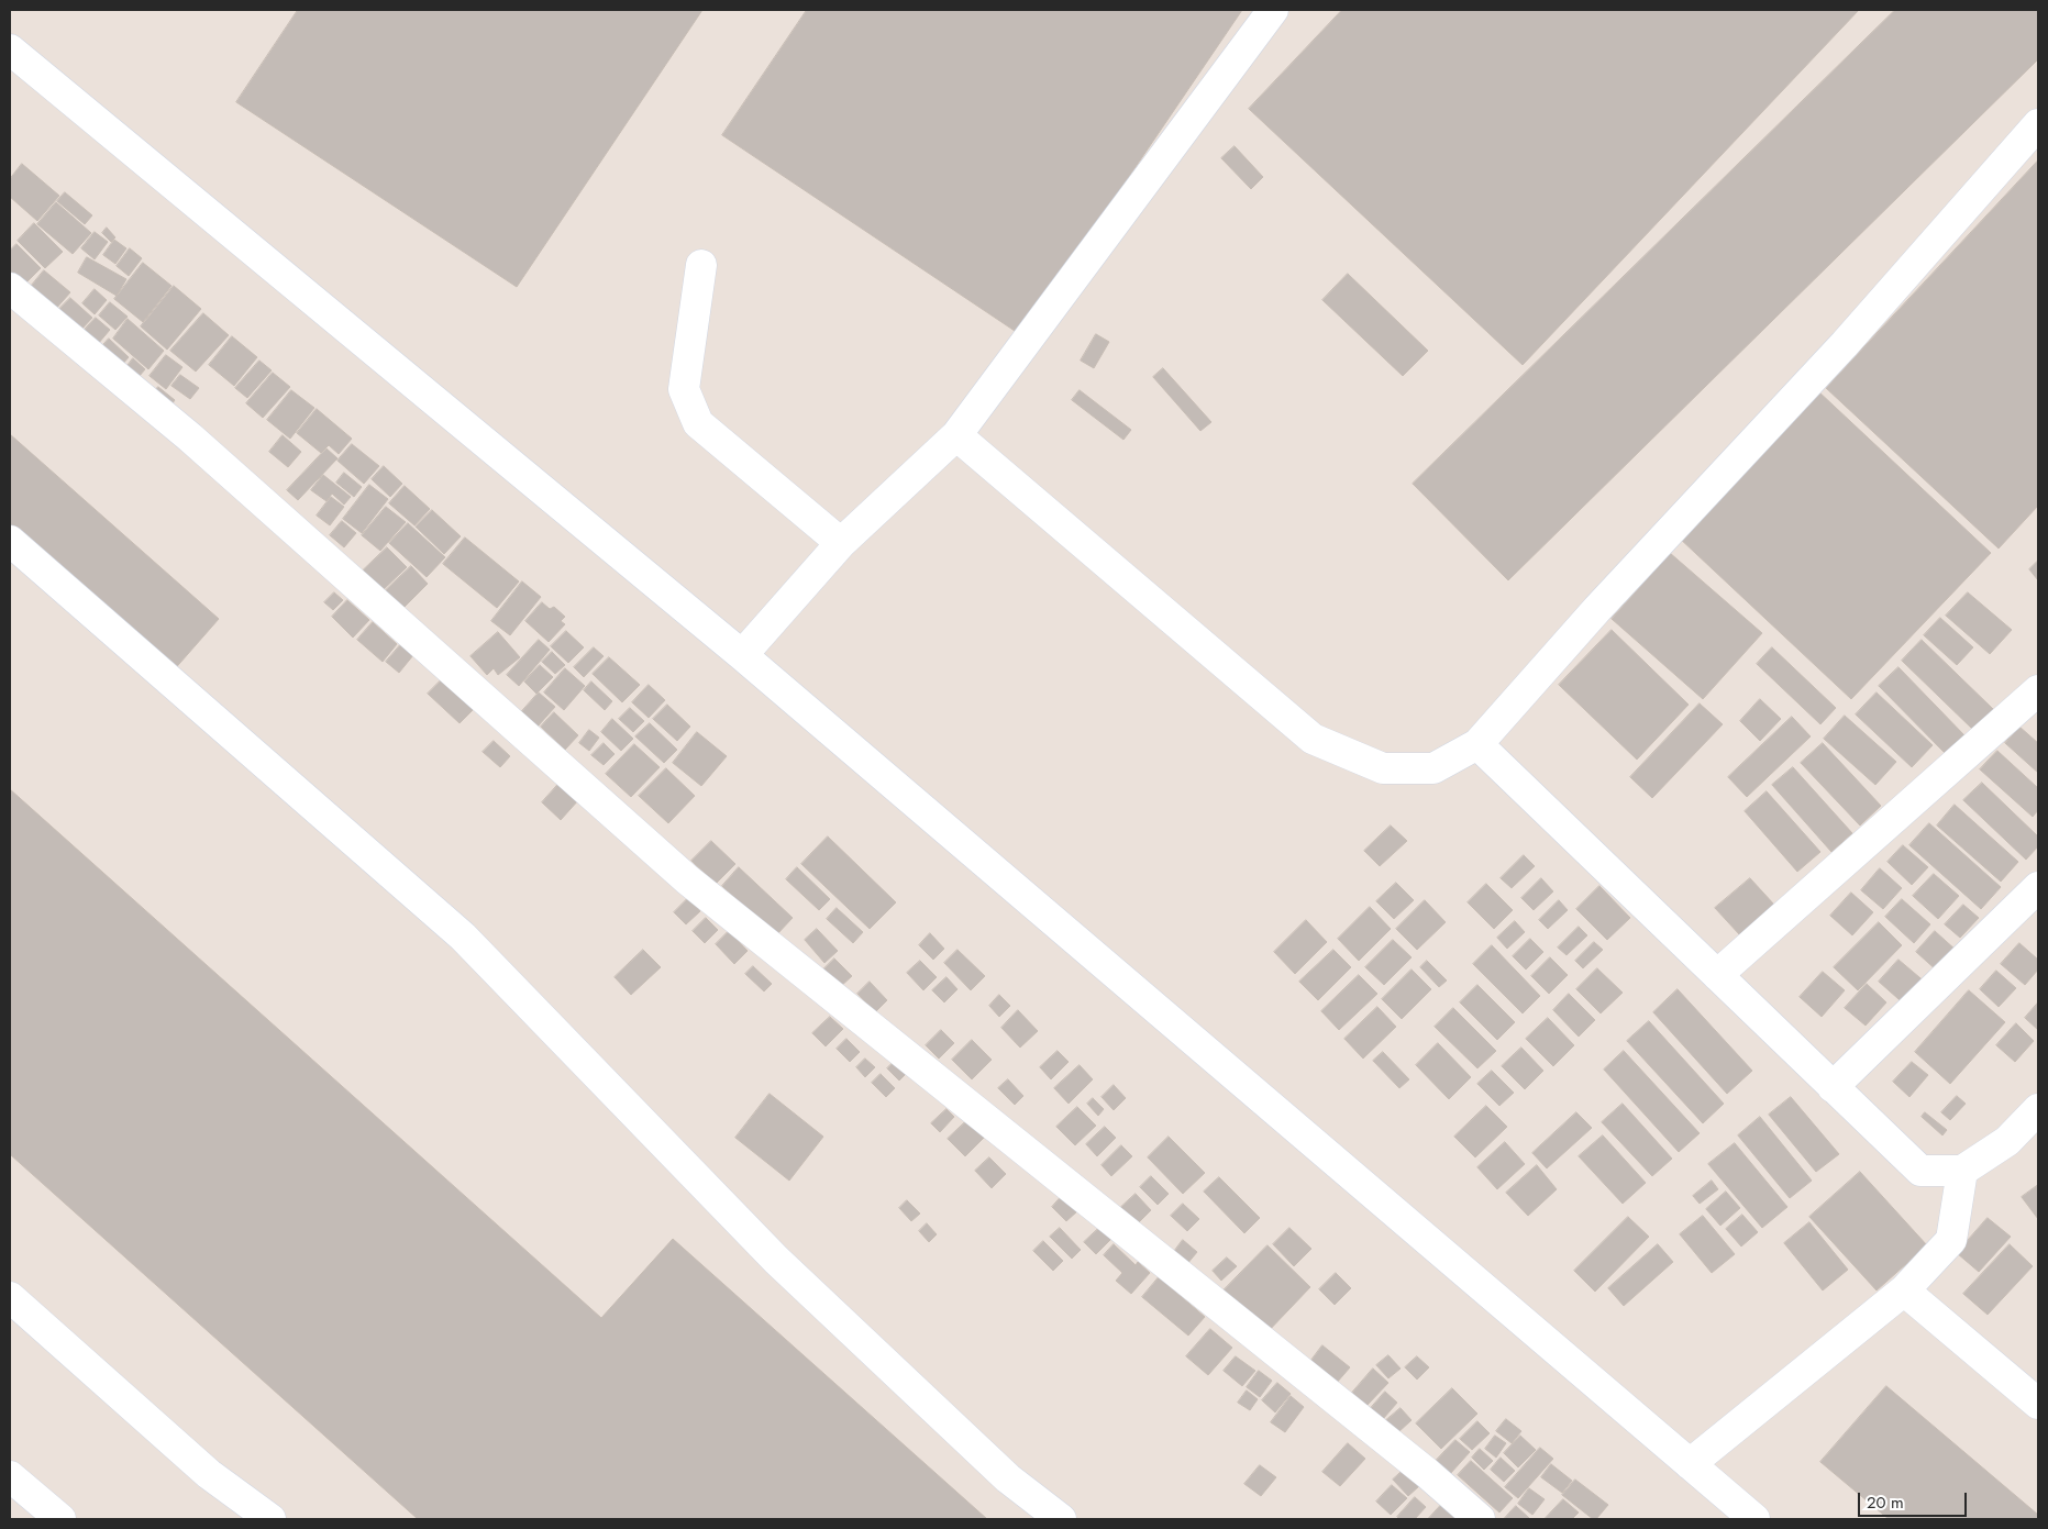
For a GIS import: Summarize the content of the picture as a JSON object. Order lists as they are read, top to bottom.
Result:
{
  "scale_bar": "20 m"
}
